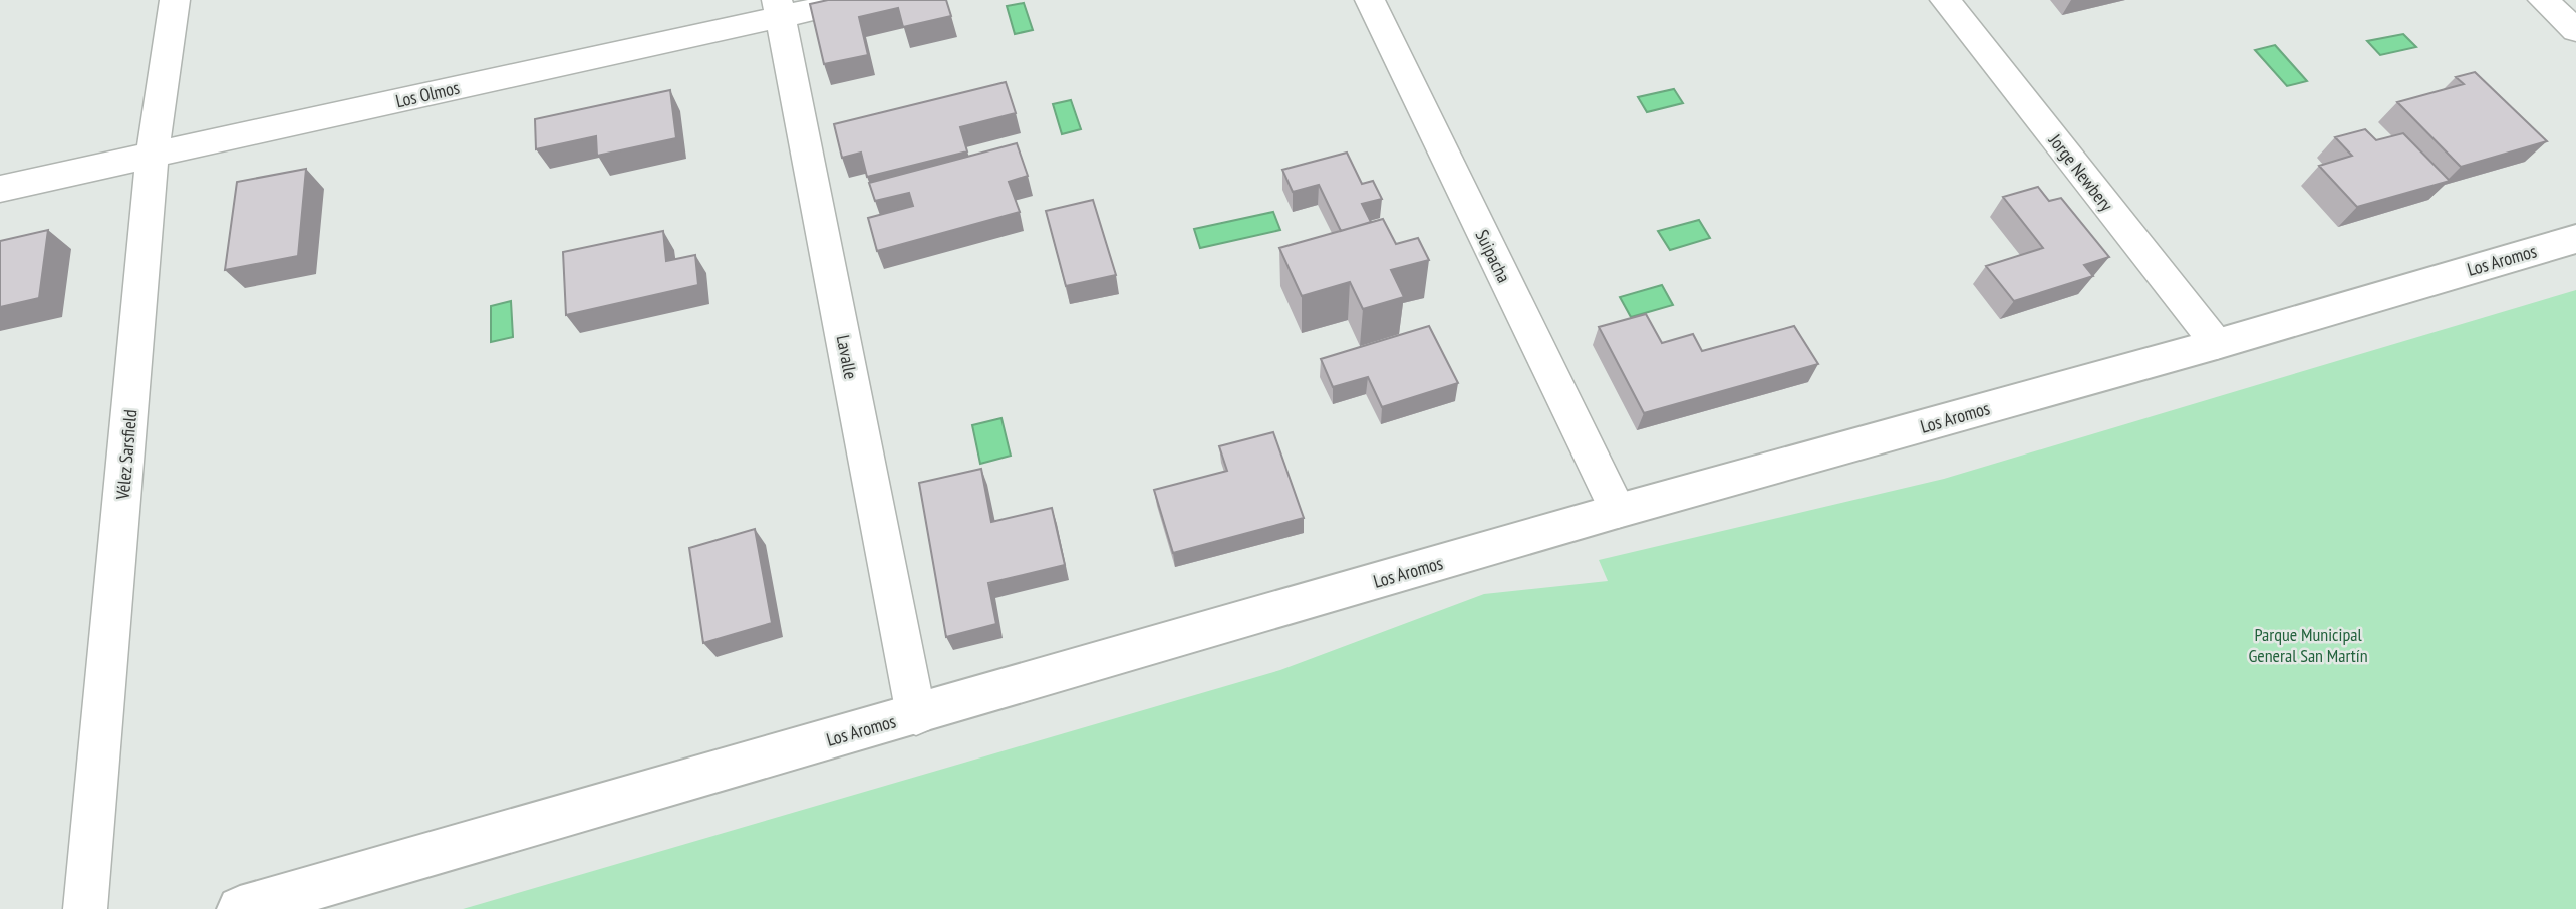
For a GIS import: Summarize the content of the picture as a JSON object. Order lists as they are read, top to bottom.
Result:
{
  "streets": {
    "street": [
      "Los Olmos",
      "Jorge Newbery",
      "Suipacha",
      "Los Aromos",
      "Lavalle",
      "Vélez Sarsfield"
    ]
  },
  "crossings": [
    ["Los Olmos", "Lavalle"],
    ["Los Olmos", "Vélez Sarsfield"],
    ["Jorge Newbery", "Los Aromos"],
    ["Suipacha", "Los Aromos"],
    ["Los Aromos", "Lavalle"]
  ],
  "parks": ["Parque Municipal General San Martín"]
}
